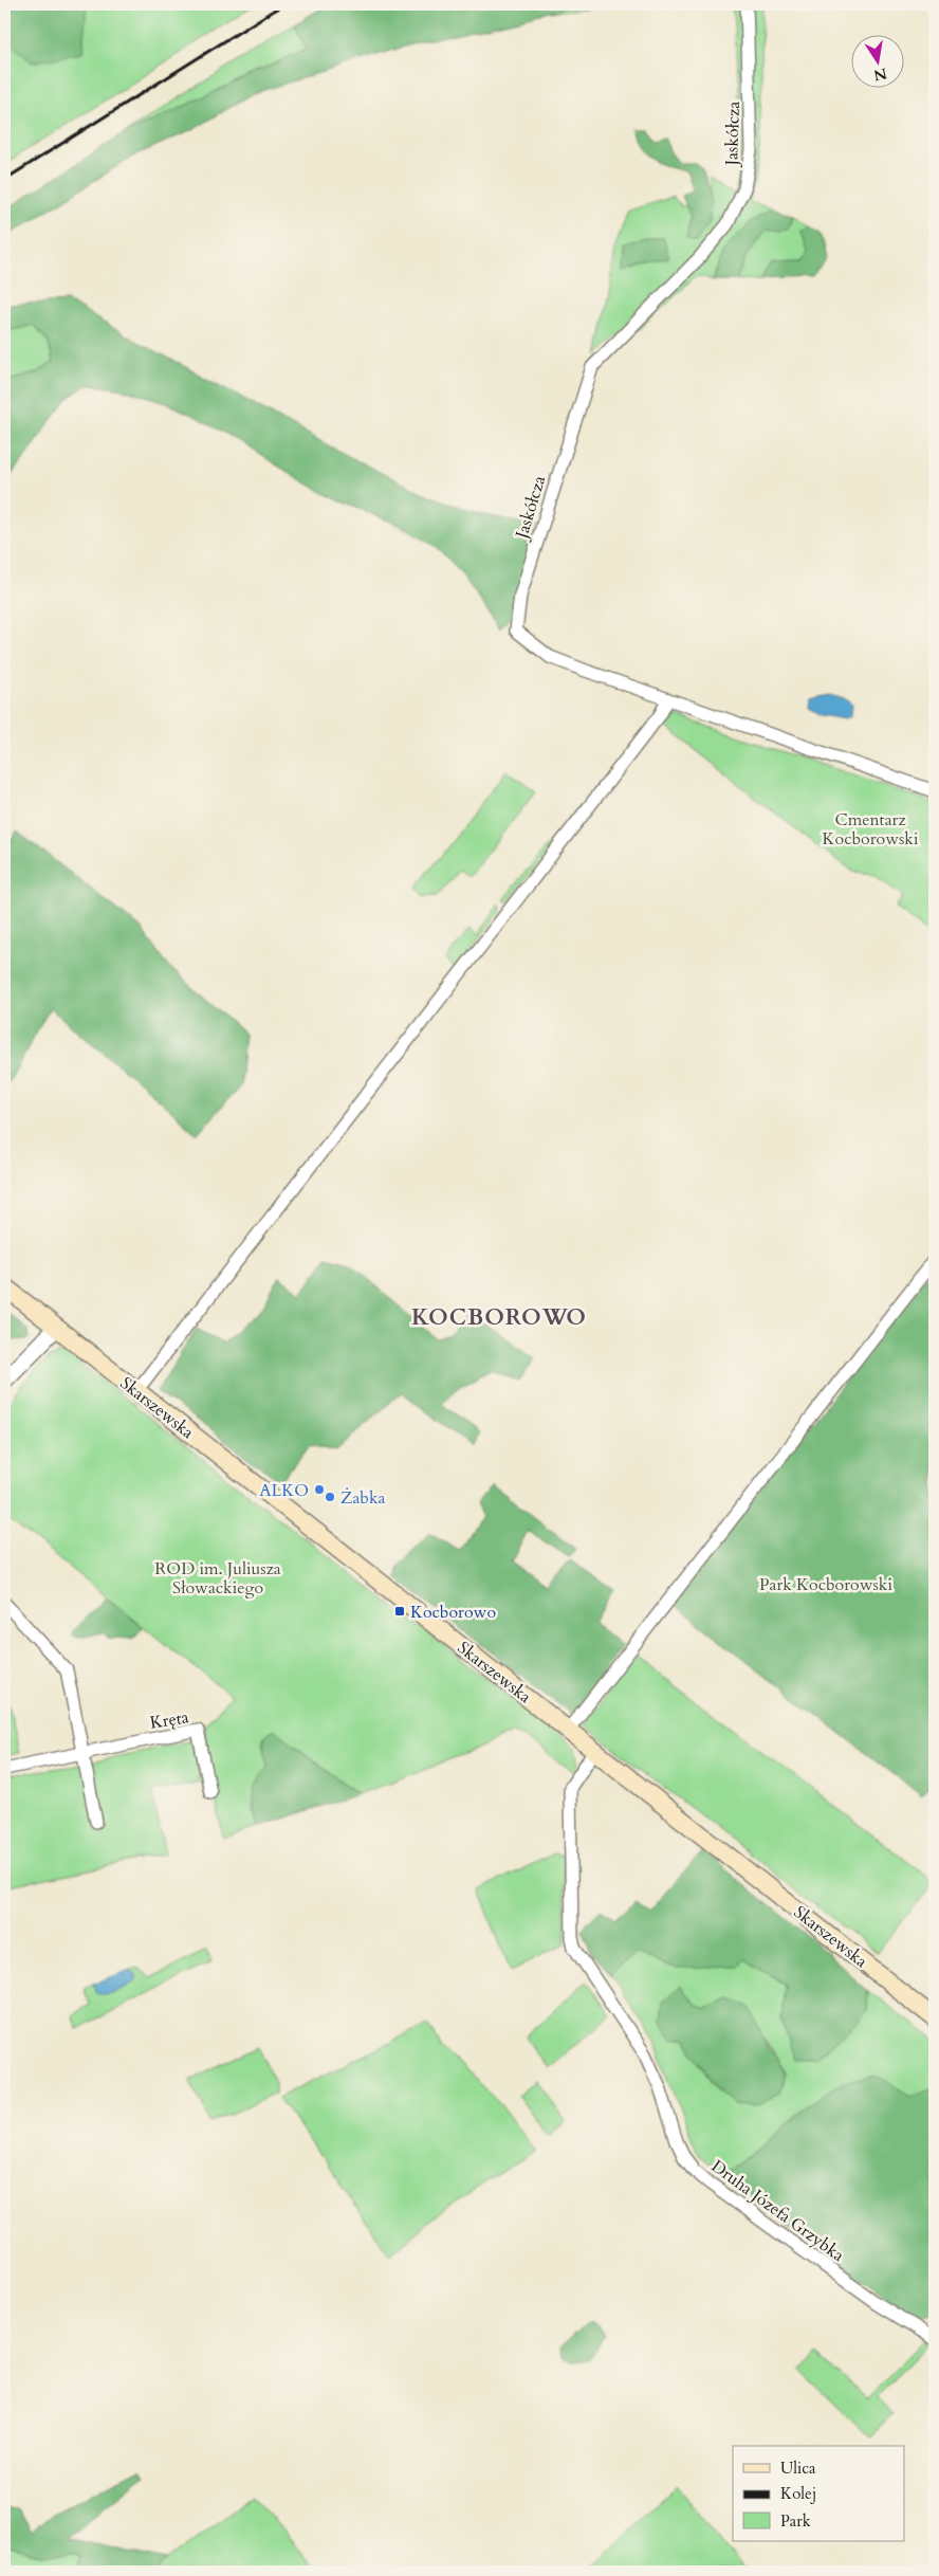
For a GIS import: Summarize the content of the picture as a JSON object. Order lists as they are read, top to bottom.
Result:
{
  "streets": {
    "main road": ["Skarszewska"],
    "street": ["Jaskółcza", "Kręta", "Druha Józefa Grzybka"]
  },
  "crossings": [
    ["Skarszewska", "Druha Józefa Grzybka"]
  ],
  "districts": ["KOCBOROWO"],
  "parks": ["Cmentarz Kocborowski", "ROD im. Juliusza Słowackiego", "Park Kocborowski"],
  "places": {
    "other": ["ALKO", "Żabka"],
    "transit": ["Kocborowo"]
  },
  "legend": ["Ulica", "Kolej", "Park"],
  "north": "bottom"
}
